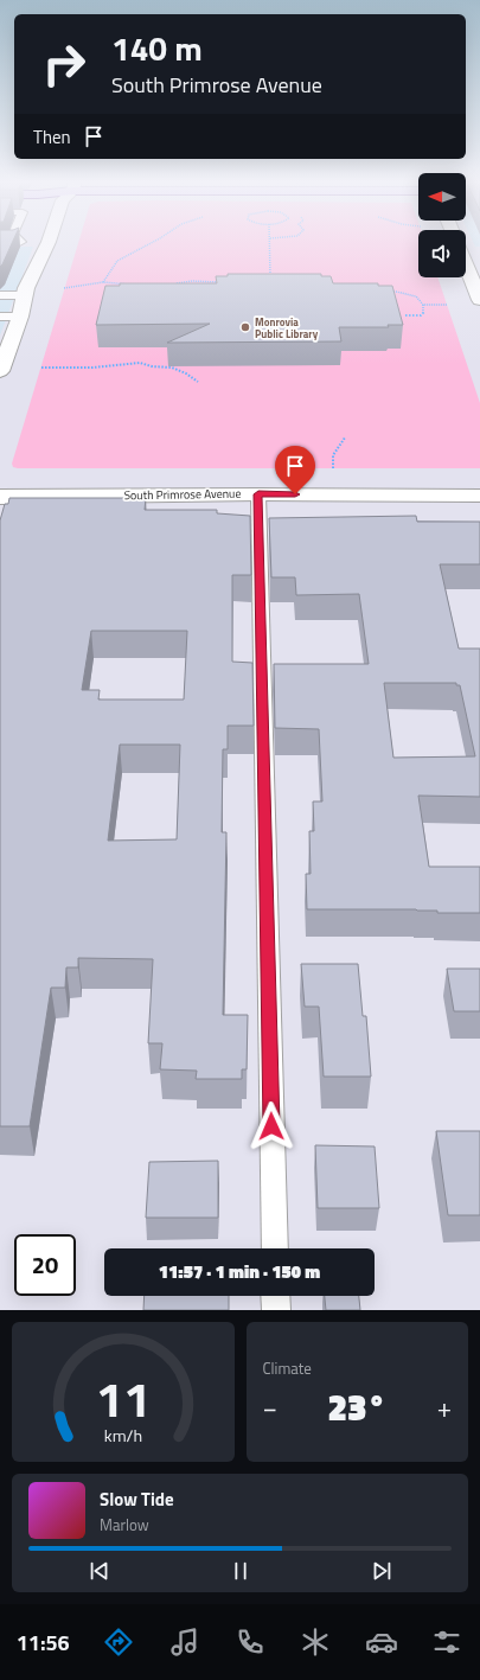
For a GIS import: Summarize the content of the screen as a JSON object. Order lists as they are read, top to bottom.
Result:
{
  "streets": {
    "street": ["South Primrose Avenue"]
  },
  "places": ["Monrovia Public Library"],
  "north": "left",
  "page": {
    "turn": ["140 m", "South Primrose Avenue"],
    "then": "Then",
    "limit": "20",
    "trip": "11:57 · 1 min · 150 m",
    "tile": "Climate",
    "heat": ["−", "23°", "+"],
    "song": ["Slow Tide", "Marlow"],
    "tabs": "11:56",
    "gauge": ["11", "km/h"]
  }
}
